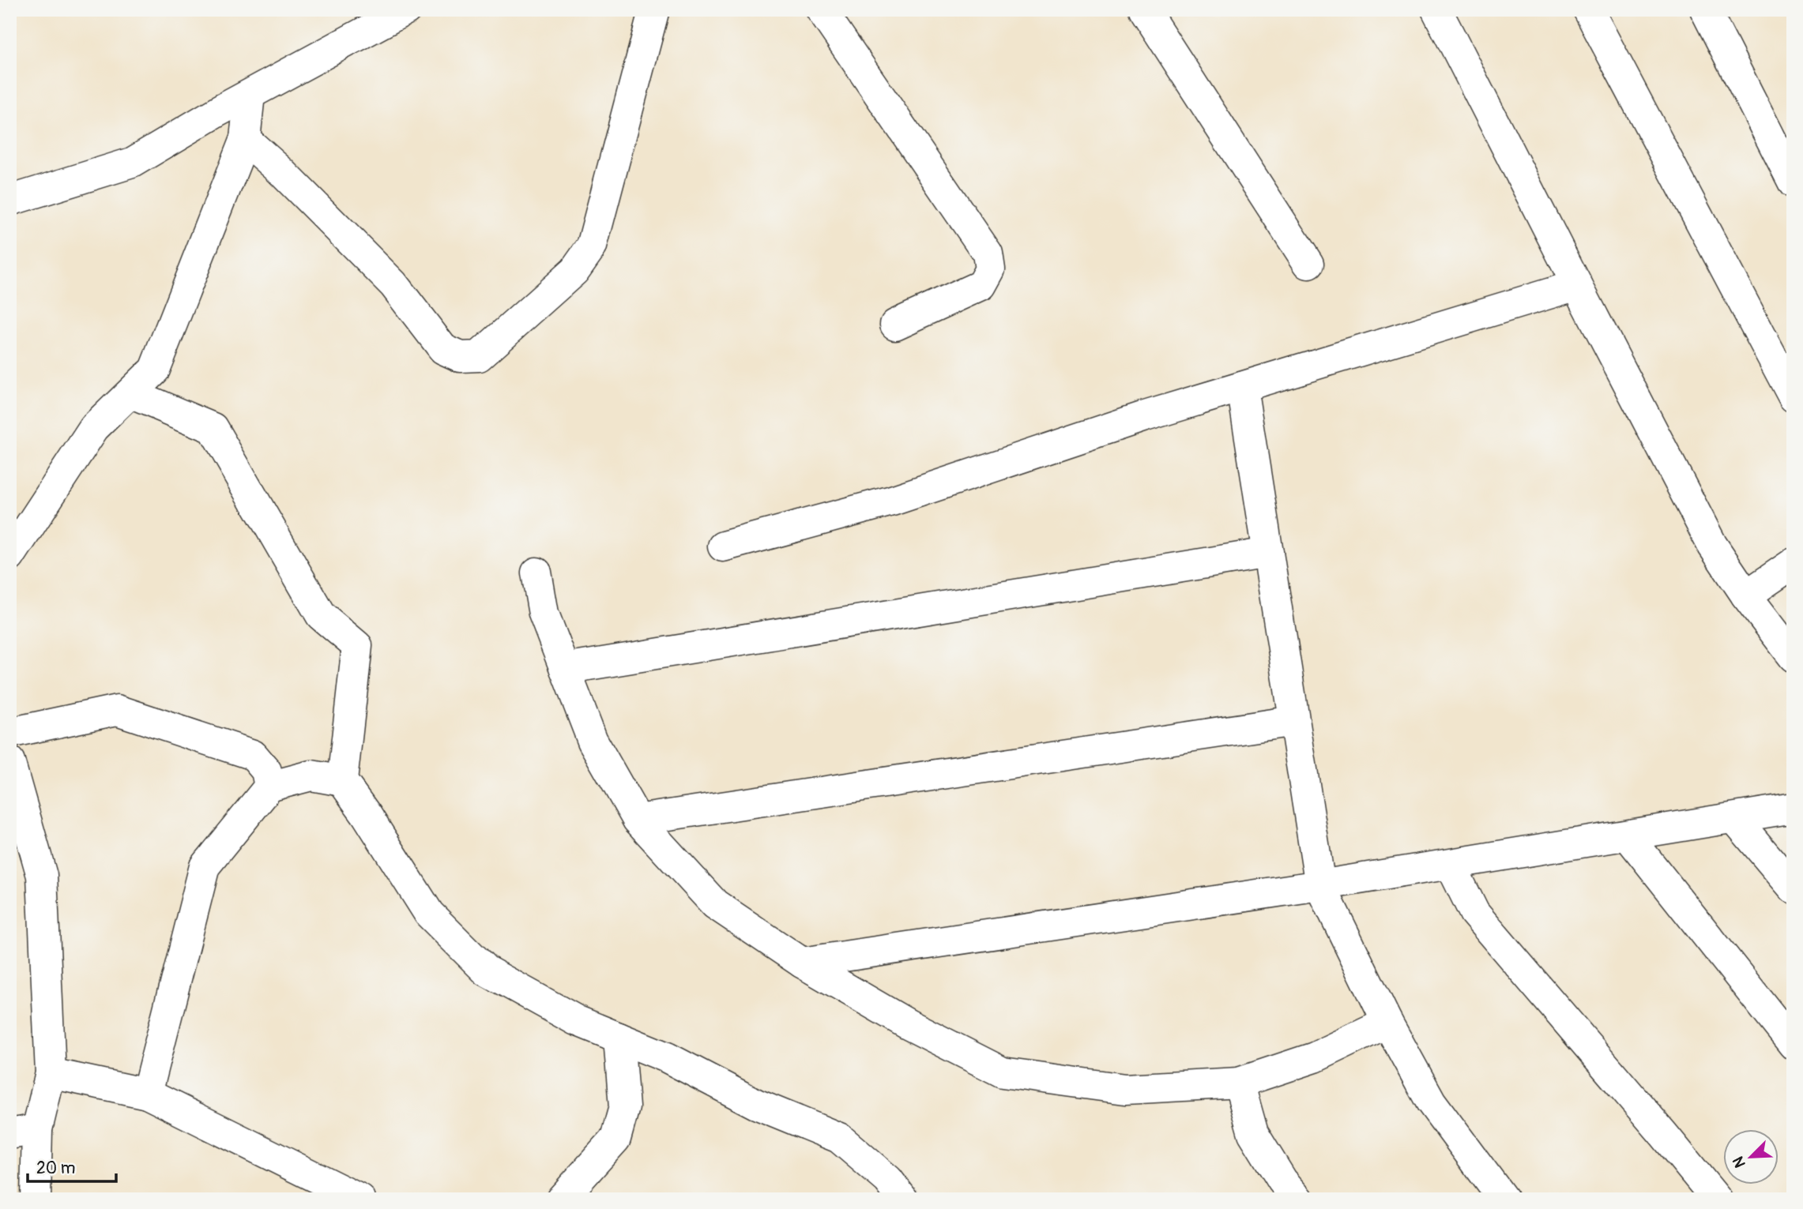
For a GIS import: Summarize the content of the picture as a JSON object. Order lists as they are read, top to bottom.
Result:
{
  "scale_bar": "20 m",
  "north": "bottom left"
}
